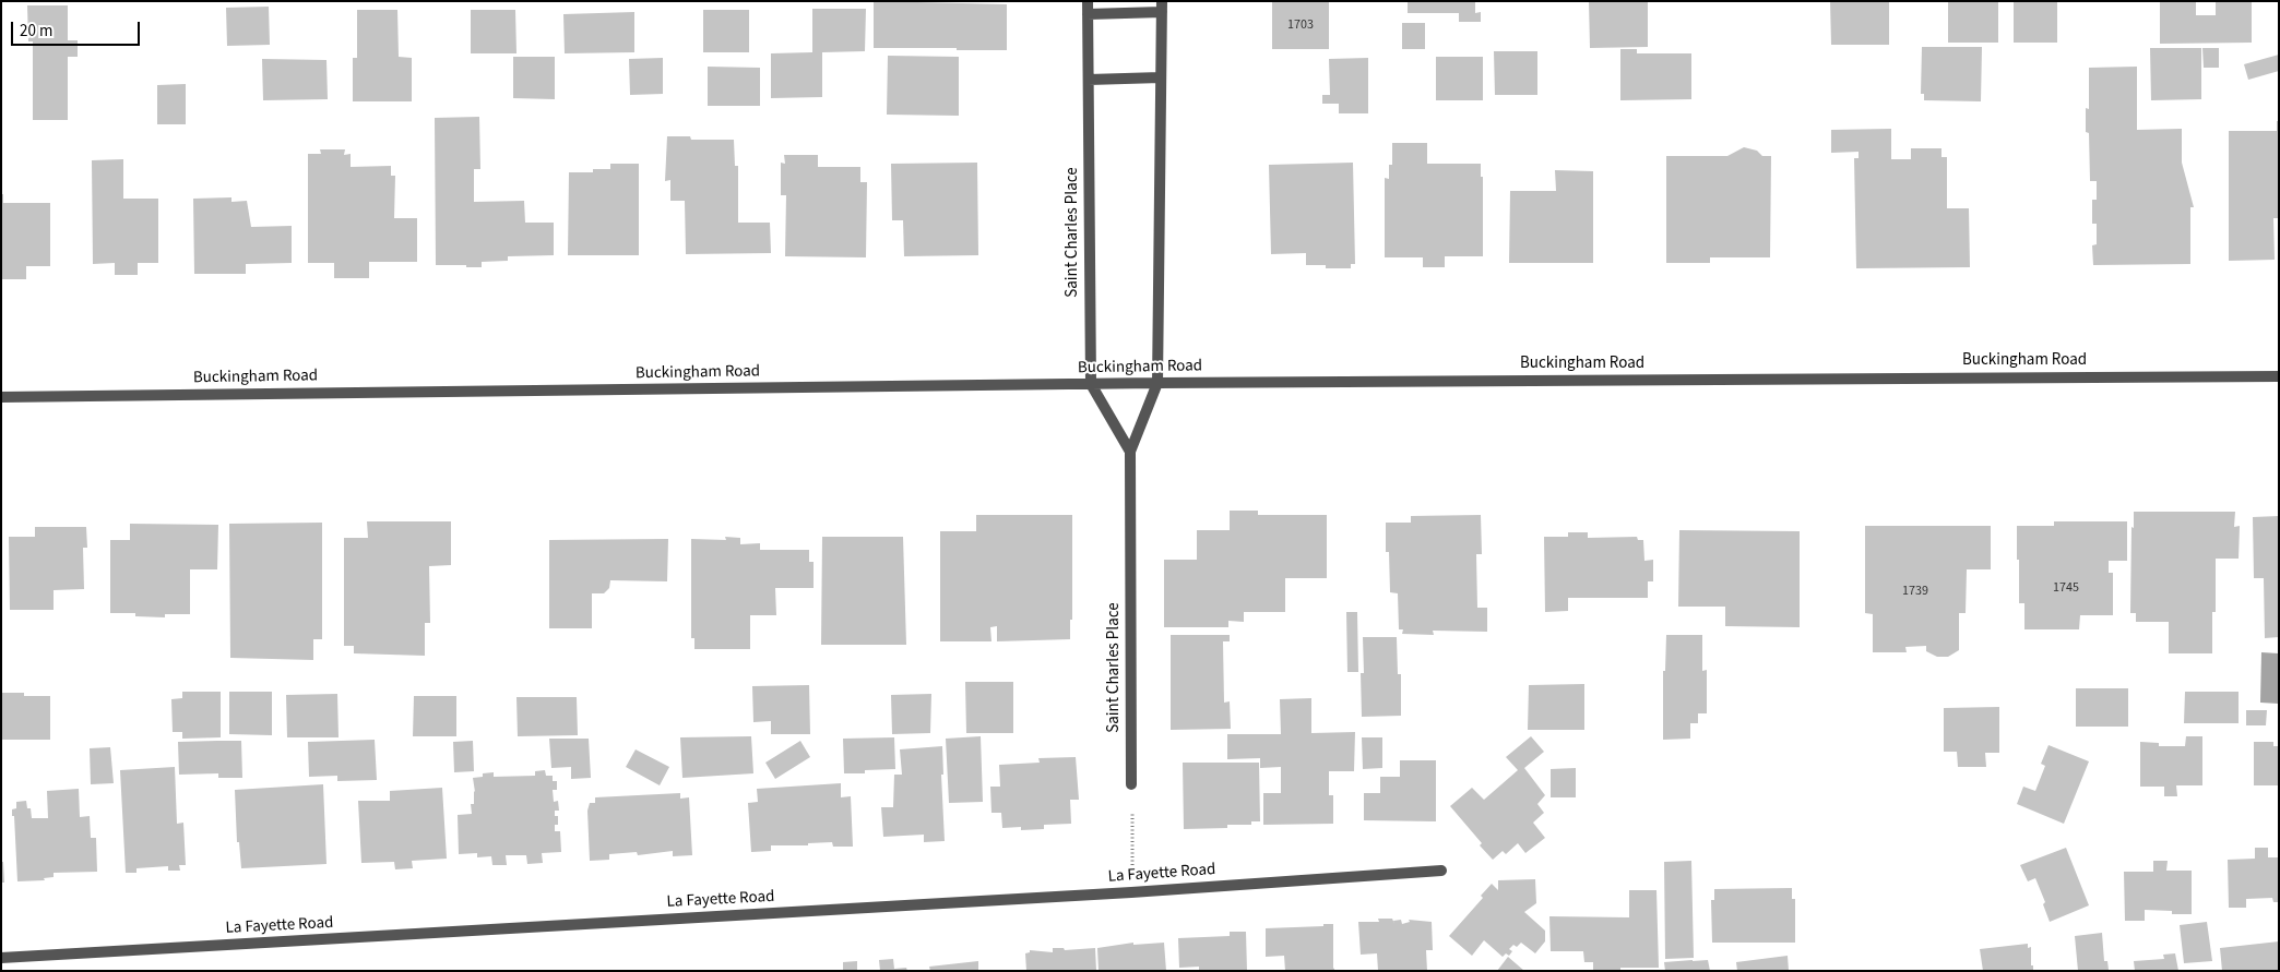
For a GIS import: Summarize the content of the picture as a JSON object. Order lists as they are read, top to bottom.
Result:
{
  "streets": {
    "street": ["Saint Charles Place", "Buckingham Road", "La Fayette Road"]
  },
  "crossings": [
    ["Saint Charles Place", "Buckingham Road"]
  ],
  "house_numbers": ["1703", "1745", "1739"],
  "scale_bar": "20 m"
}
